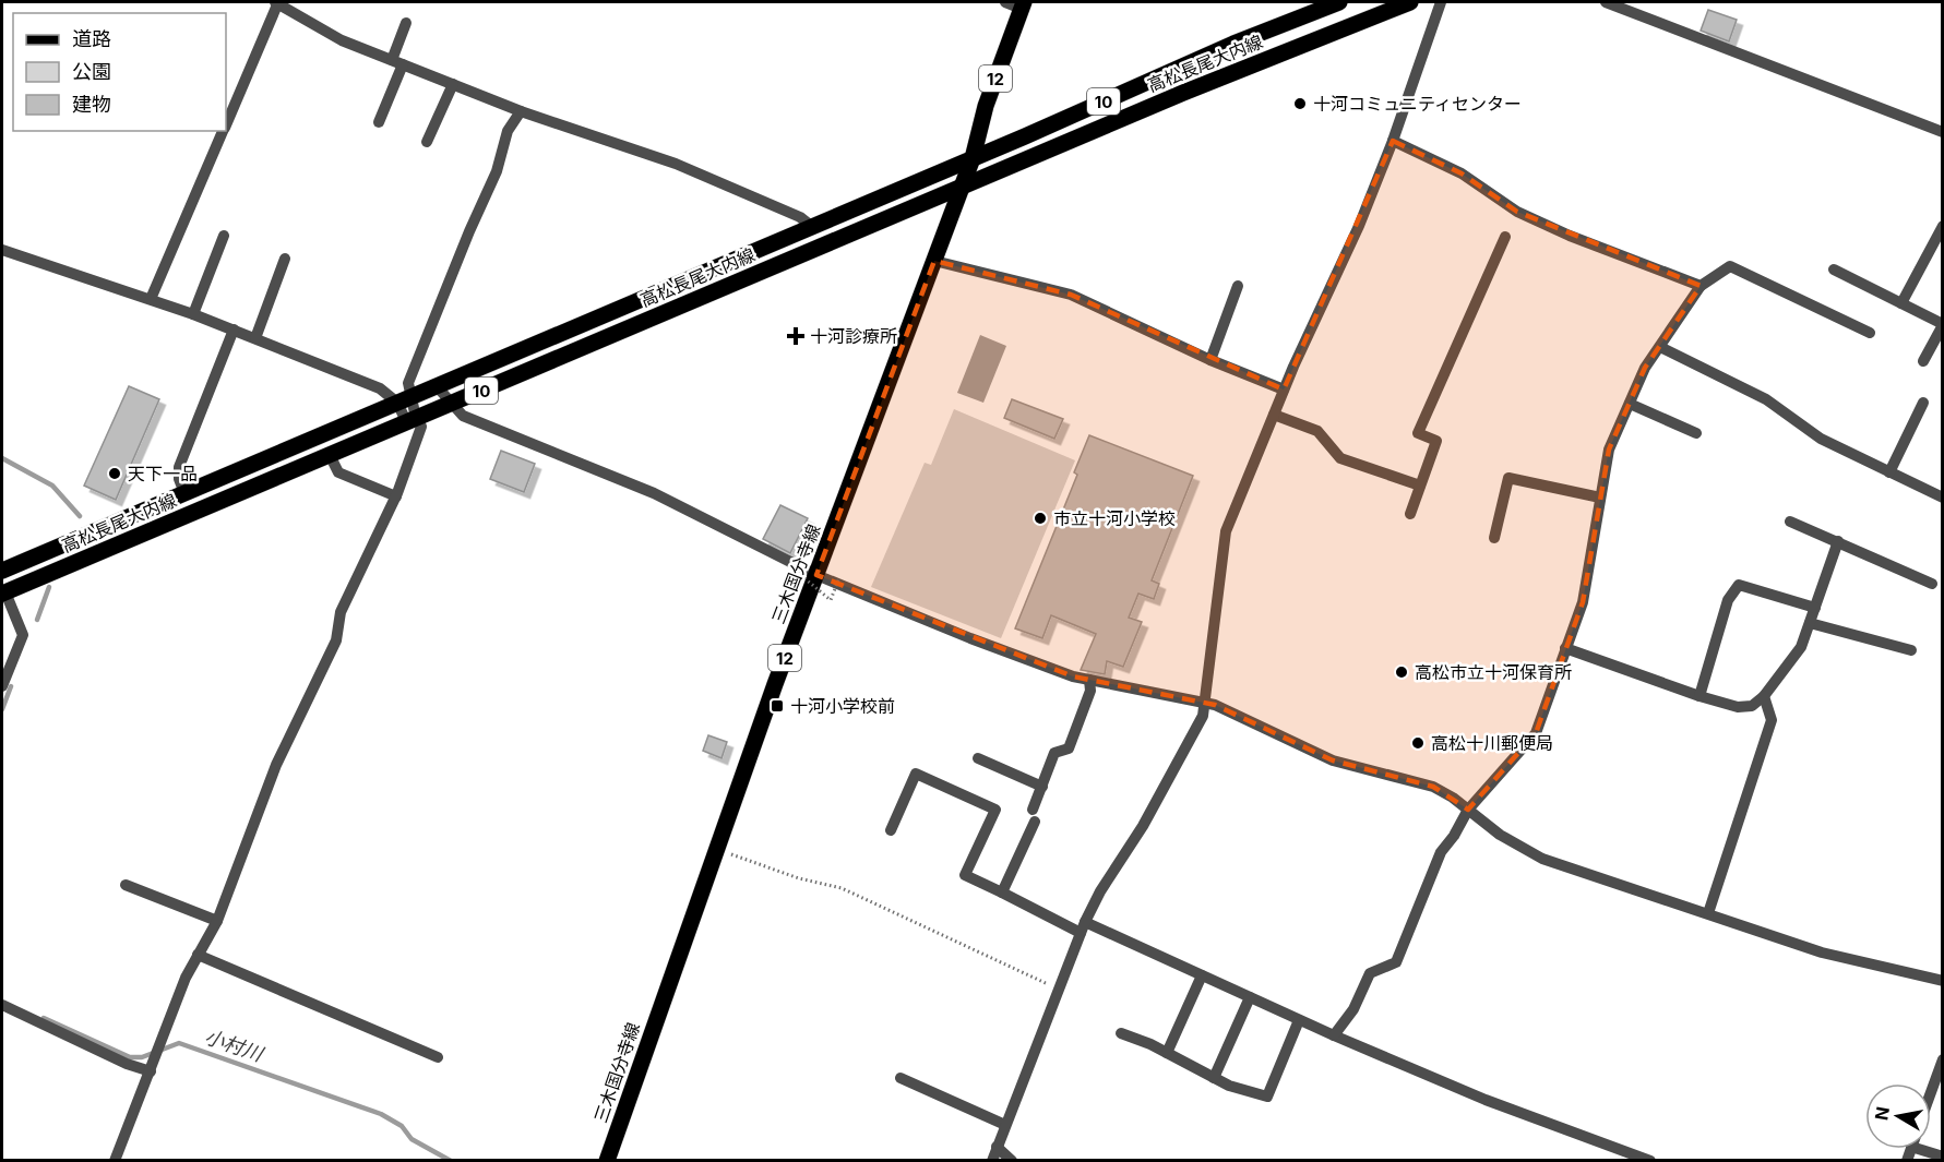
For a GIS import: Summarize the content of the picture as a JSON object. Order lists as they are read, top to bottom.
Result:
{
  "streets": {
    "main road": [
      "高松長尾大内線",
      "12",
      "10",
      "三木国分寺線"
    ]
  },
  "crossings": [
    ["高松長尾大内線", "三木国分寺線"]
  ],
  "water": ["小村川"],
  "places": {
    "other": [
      "十河コミュニティセンター",
      "天下一品",
      "市立十河小学校",
      "高松市立十河保育所",
      "高松十川郵便局"
    ],
    "health": ["十河診療所"],
    "transit": ["十河小学校前"]
  },
  "legend": ["道路", "公園", "建物"],
  "north": "left"
}
